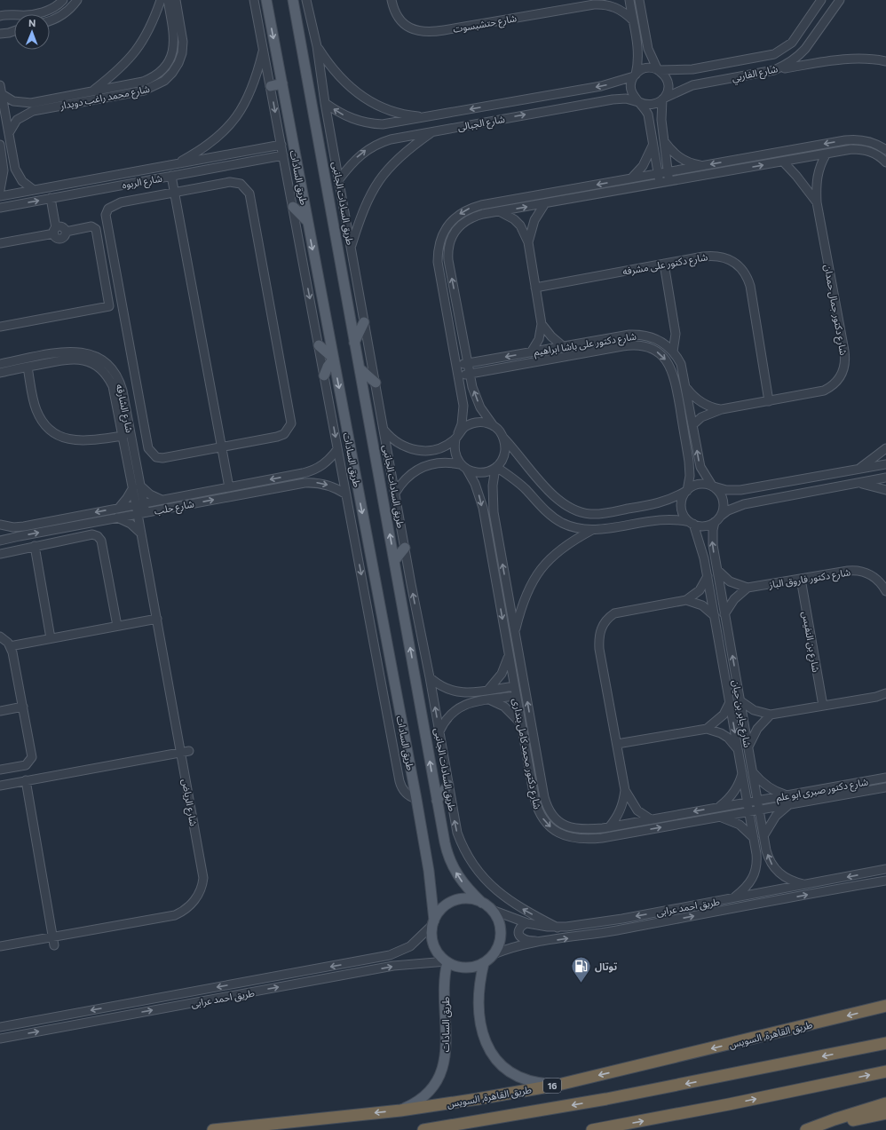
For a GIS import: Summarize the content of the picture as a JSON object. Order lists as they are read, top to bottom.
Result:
{
  "streets": {
    "highway": ["طريق القاهرة, السويس", "16"],
    "main road": ["طريق السادات"],
    "street": [
      "شارع حتشبسوت",
      "شارع الفاربي",
      "شارع محمد راغب دويدار",
      "شارع الجبالى",
      "شارع الربوه",
      "طريق السادات الجانبى",
      "شارع دكتور على مشرفه",
      "شارع دكتور جمال حمدان",
      "شارع دكتور على باشا ابراهيم",
      "شارع الشارقه",
      "شارع حلب",
      "شارع دكتور فاروق الباز",
      "شارع بن النفيس",
      "شارع جابر بن حيان",
      "شارع دكتور محمد كامل بندارى",
      "شارع دكتور صبرى ابو علم",
      "شارع الرياض",
      "طريق احمد عرابى"
    ]
  },
  "crossings": [
    ["شارع الفاربي", "شارع الجبالى"],
    ["شارع الجبالى", "طريق السادات الجانبى"],
    ["طريق السادات", "طريق احمد عرابى"],
    ["طريق السادات", "طريق القاهرة, السويس"],
    ["طريق السادات الجانبى", "طريق احمد عرابى"],
    ["شارع دكتور على مشرفه", "شارع دكتور جمال حمدان"],
    ["شارع دكتور جمال حمدان", "شارع دكتور على باشا ابراهيم"],
    ["شارع دكتور على باشا ابراهيم", "شارع جابر بن حيان"],
    ["شارع الشارقه", "شارع حلب"],
    ["شارع الشارقه", "شارع الرياض"],
    ["شارع حلب", "شارع الرياض"],
    ["شارع دكتور فاروق الباز", "شارع بن النفيس"],
    ["شارع دكتور فاروق الباز", "شارع جابر بن حيان"],
    ["شارع جابر بن حيان", "شارع دكتور محمد كامل بندارى"],
    ["شارع جابر بن حيان", "شارع دكتور صبرى ابو علم"],
    ["شارع جابر بن حيان", "طريق احمد عرابى"],
    ["شارع دكتور محمد كامل بندارى", "شارع دكتور صبرى ابو علم"]
  ],
  "places": {
    "fuel station": ["توتال"]
  },
  "north": "top"
}
